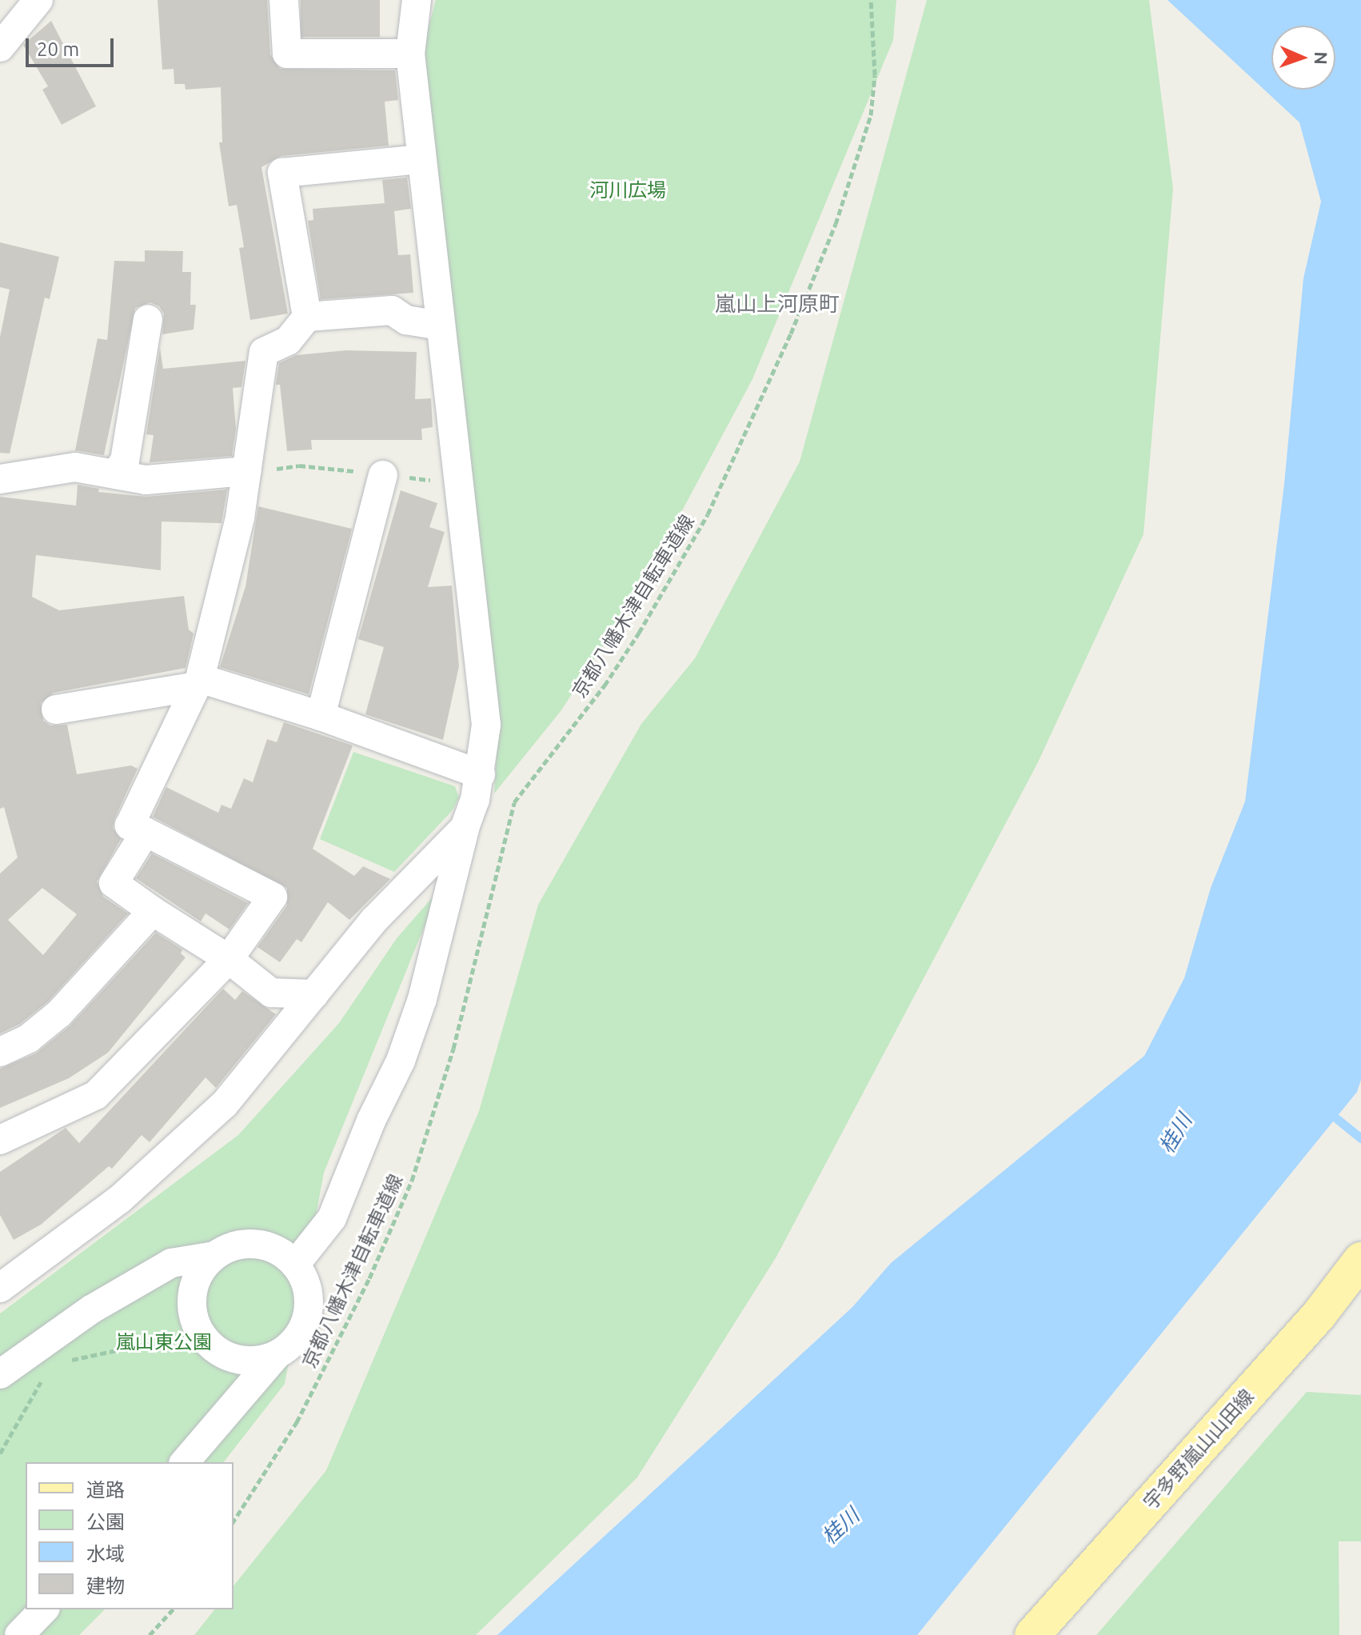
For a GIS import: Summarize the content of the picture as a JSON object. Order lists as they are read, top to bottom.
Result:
{
  "streets": {
    "main road": ["宇多野嵐山山田線"],
    "path": ["京都八幡木津自転車道線"]
  },
  "districts": ["嵐山上河原町"],
  "water": ["桂川"],
  "parks": ["河川広場", "嵐山東公園"],
  "legend": [
    "道路",
    "公園",
    "水域",
    "建物"
  ],
  "scale_bar": "20 m",
  "north": "right"
}
